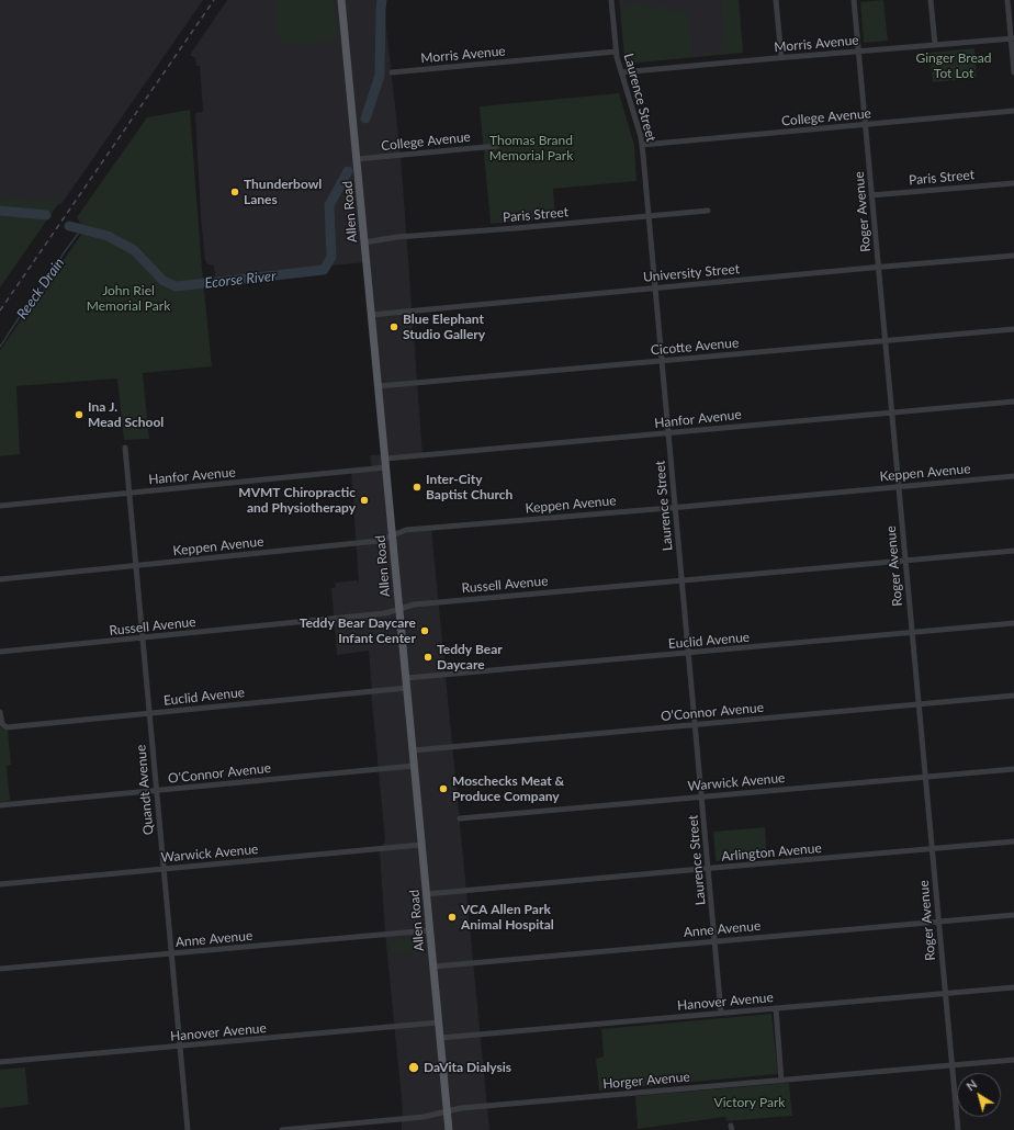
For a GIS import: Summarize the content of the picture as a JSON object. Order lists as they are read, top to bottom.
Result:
{
  "streets": {
    "main road": ["Allen Road"],
    "street": [
      "Morris Avenue",
      "Laurence Street",
      "College Avenue",
      "Paris Street",
      "Roger Avenue",
      "University Street",
      "Cicotte Avenue",
      "Hanfor Avenue",
      "Keppen Avenue",
      "Russell Avenue",
      "Euclid Avenue",
      "O'Connor Avenue",
      "Warwick Avenue",
      "Quandt Avenue",
      "Arlington Avenue",
      "Anne Avenue",
      "Hanover Avenue",
      "Horger Avenue"
    ]
  },
  "crossings": [
    ["Morris Avenue", "Laurence Street"],
    ["Morris Avenue", "Roger Avenue"],
    ["Laurence Street", "College Avenue"],
    ["Laurence Street", "Paris Street"],
    ["Laurence Street", "University Street"],
    ["Laurence Street", "Cicotte Avenue"],
    ["Laurence Street", "Hanfor Avenue"],
    ["Laurence Street", "Keppen Avenue"],
    ["Laurence Street", "Russell Avenue"],
    ["Laurence Street", "Euclid Avenue"],
    ["Laurence Street", "O'Connor Avenue"],
    ["Laurence Street", "Warwick Avenue"],
    ["Laurence Street", "Arlington Avenue"],
    ["Laurence Street", "Anne Avenue"],
    ["Laurence Street", "Hanover Avenue"],
    ["College Avenue", "Allen Road"],
    ["College Avenue", "Roger Avenue"],
    ["Paris Street", "Allen Road"],
    ["Paris Street", "Roger Avenue"],
    ["Allen Road", "University Street"],
    ["Allen Road", "Cicotte Avenue"],
    ["Allen Road", "Hanfor Avenue"],
    ["Allen Road", "Keppen Avenue"],
    ["Allen Road", "Russell Avenue"],
    ["Allen Road", "Euclid Avenue"],
    ["Allen Road", "O'Connor Avenue"],
    ["Allen Road", "Warwick Avenue"],
    ["Allen Road", "Arlington Avenue"],
    ["Allen Road", "Anne Avenue"],
    ["Allen Road", "Hanover Avenue"],
    ["Allen Road", "Horger Avenue"],
    ["Roger Avenue", "University Street"],
    ["Roger Avenue", "Cicotte Avenue"],
    ["Roger Avenue", "Hanfor Avenue"],
    ["Roger Avenue", "Keppen Avenue"],
    ["Roger Avenue", "Russell Avenue"],
    ["Roger Avenue", "Euclid Avenue"],
    ["Roger Avenue", "O'Connor Avenue"],
    ["Roger Avenue", "Warwick Avenue"],
    ["Roger Avenue", "Arlington Avenue"],
    ["Roger Avenue", "Anne Avenue"],
    ["Roger Avenue", "Hanover Avenue"],
    ["Roger Avenue", "Horger Avenue"],
    ["Hanfor Avenue", "Quandt Avenue"],
    ["Keppen Avenue", "Quandt Avenue"],
    ["Russell Avenue", "Quandt Avenue"],
    ["Euclid Avenue", "Quandt Avenue"],
    ["O'Connor Avenue", "Quandt Avenue"],
    ["Warwick Avenue", "Quandt Avenue"],
    ["Quandt Avenue", "Anne Avenue"],
    ["Quandt Avenue", "Hanover Avenue"]
  ],
  "water": ["Ecorse River", "Reeck Drain"],
  "parks": [
    "Ginger Bread Tot Lot",
    "Thomas Brand Memorial Park",
    "John Riel Memorial Park",
    "Victory Park"
  ],
  "places": [
    "Thunderbowl Lanes",
    "Blue Elephant Studio Gallery",
    "Ina J. Mead School",
    "Inter-City Baptist Church",
    "MVMT Chiropractic and Physiotherapy",
    "Teddy Bear Daycare Infant Center",
    "Teddy Bear Daycare",
    "Moschecks Meat & Produce Company",
    "VCA Allen Park Animal Hospital",
    "DaVita Dialysis"
  ],
  "north": "top left"
}
